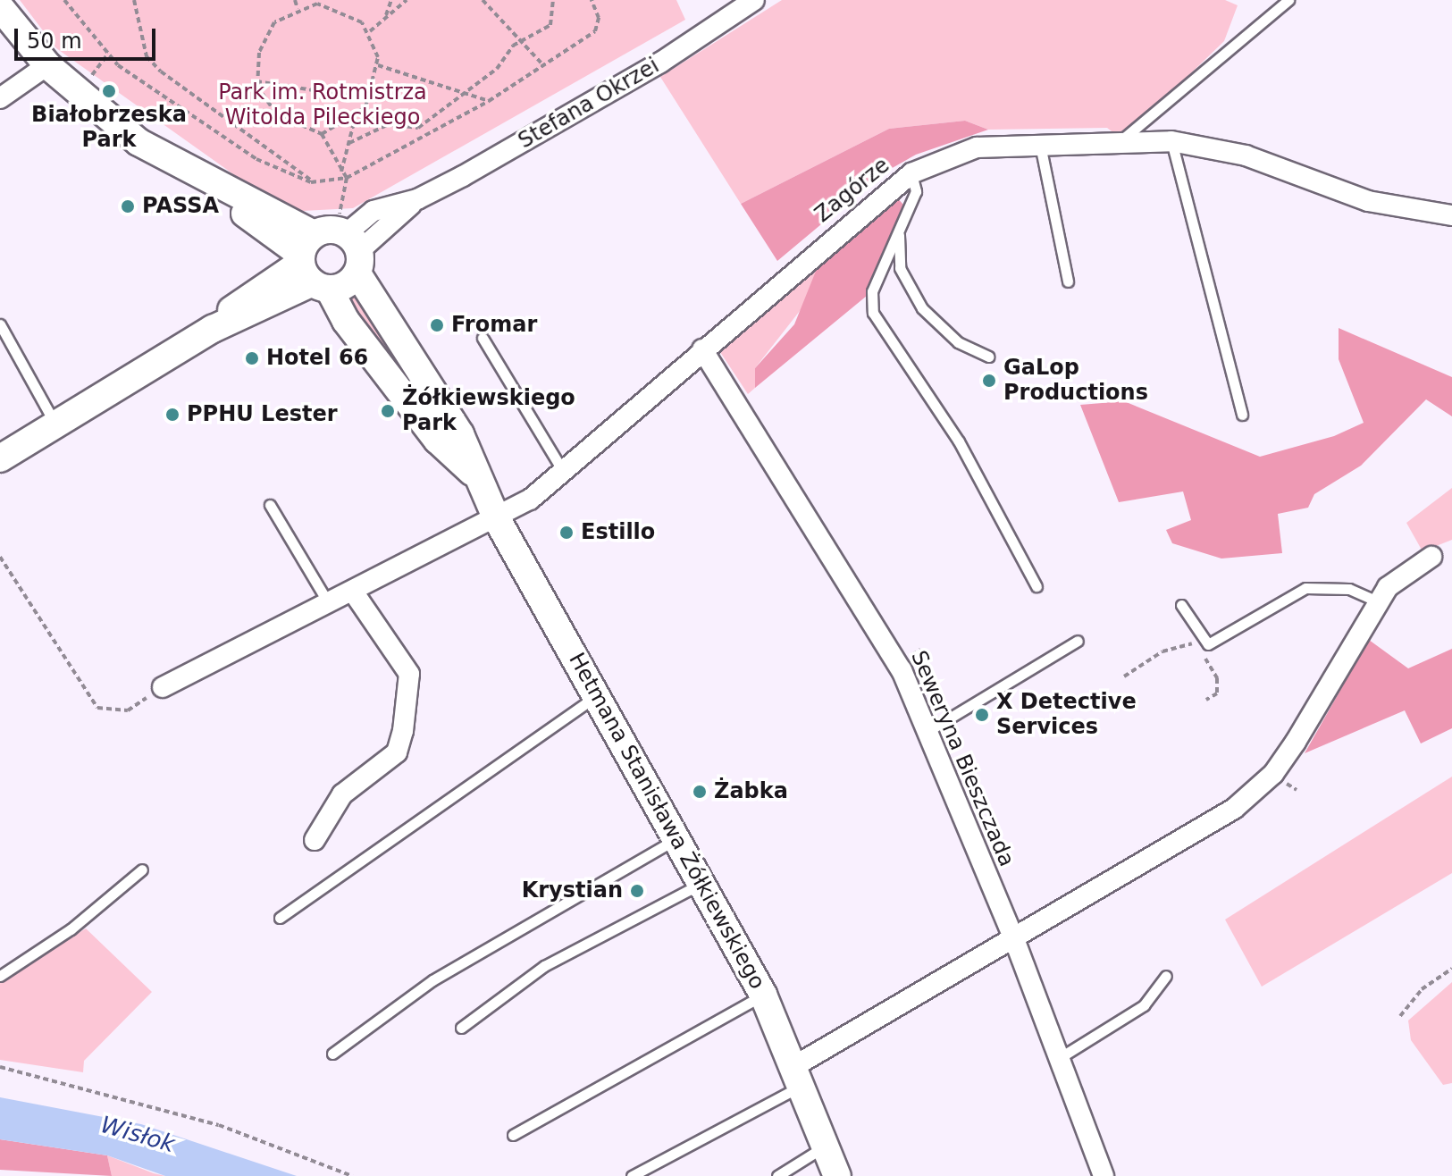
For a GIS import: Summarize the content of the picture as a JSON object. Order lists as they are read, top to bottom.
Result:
{
  "streets": {
    "street": [
      "Stefana Okrzei",
      "Zagórze",
      "Seweryna Bieszczada",
      "Hetmana Stanisława Żółkiewskiego"
    ]
  },
  "crossings": [
    ["Stefana Okrzei", "Hetmana Stanisława Żółkiewskiego"],
    ["Zagórze", "Seweryna Bieszczada"],
    ["Zagórze", "Hetmana Stanisława Żółkiewskiego"]
  ],
  "water": ["Wisłok"],
  "parks": ["Park im. Rotmistrza Witolda Pileckiego"],
  "places": [
    "Białobrzeska Park",
    "PASSA",
    "Fromar",
    "Hotel 66",
    "GaLop Productions",
    "Żółkiewskiego Park",
    "PPHU Lester",
    "Estillo",
    "X Detective Services",
    "Żabka",
    "Krystian"
  ],
  "scale_bar": "50 m"
}
